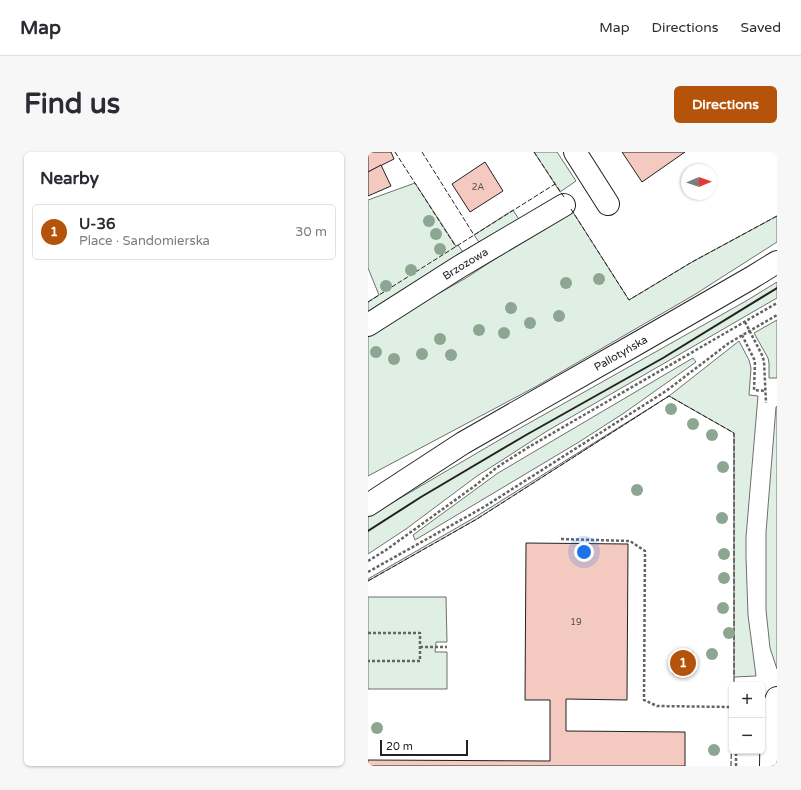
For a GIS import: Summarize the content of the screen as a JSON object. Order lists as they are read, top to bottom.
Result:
{
  "streets": {
    "main road": ["Brzozowa", "Pallotyńska"]
  },
  "house_numbers": ["2A", "19"],
  "scale_bar": "20 m",
  "north": "right",
  "page": {
    "header": "Map",
    "nav": ["Map", "Directions", "Saved"],
    "buttons": "Directions",
    "title": "Find us",
    "heading": "Nearby",
    "list": [
      {
        "mark": "1",
        "name": "U-36",
        "note": "Place · Sandomierska",
        "value": "30 m"
      }
    ],
    "pins": "1",
    "map_buttons": ["+", "−"],
    "scale": "20 m"
  }
}
